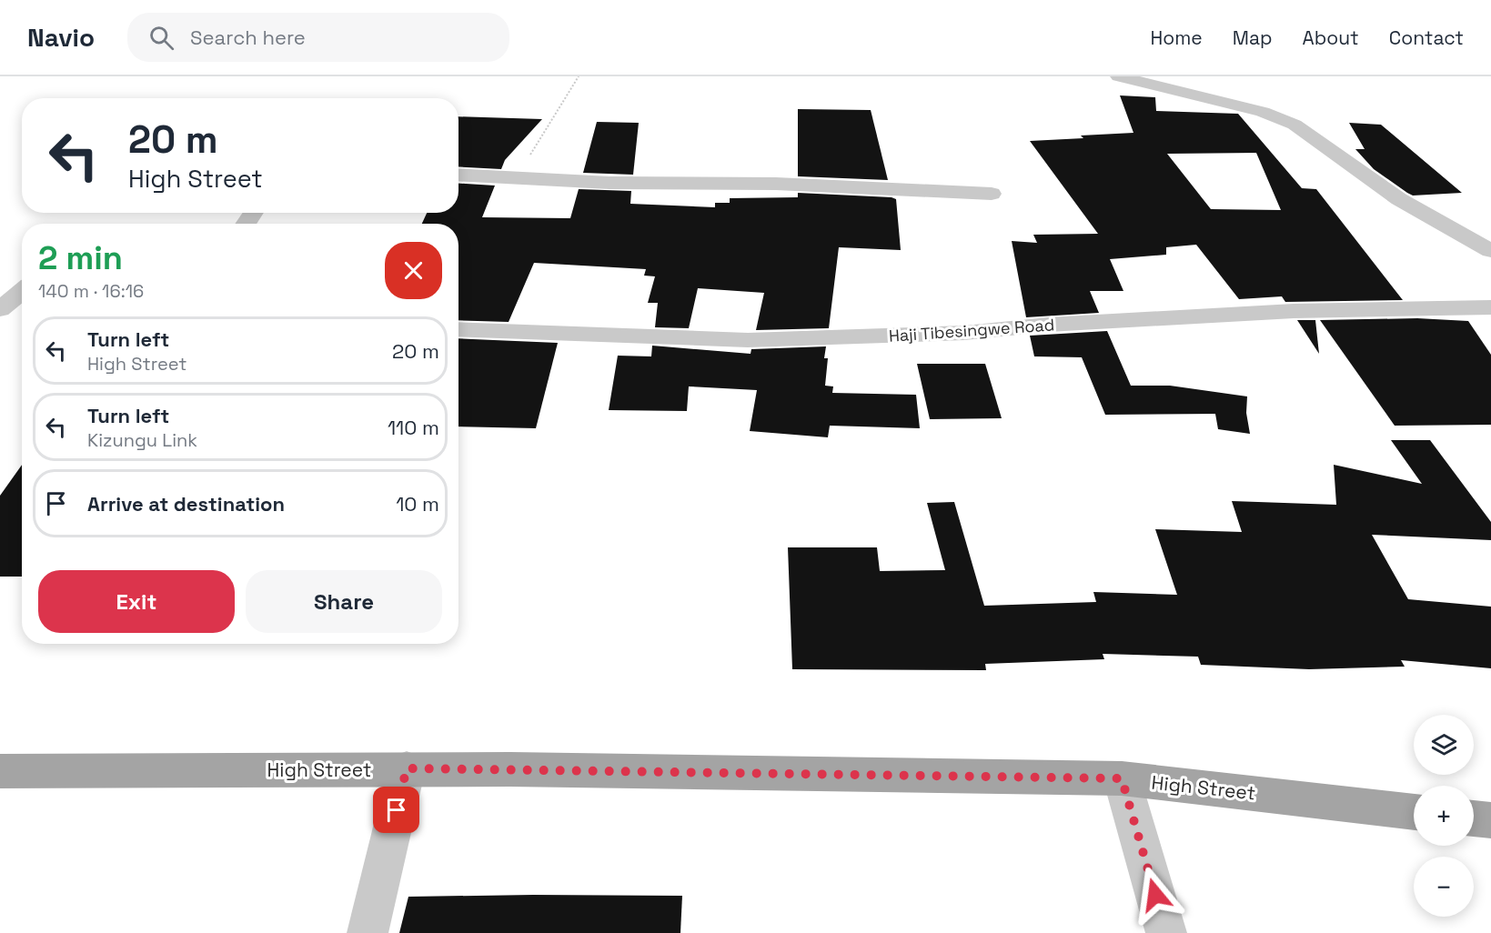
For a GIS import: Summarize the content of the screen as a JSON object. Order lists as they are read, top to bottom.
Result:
{
  "streets": {
    "main road": ["High Street"],
    "street": ["Haji Tibesingwe Road"]
  },
  "page": {
    "header": "Navio",
    "search": "Search here",
    "nav": [
      "Home",
      "Map",
      "About",
      "Contact"
    ],
    "turn": ["20 m", "High Street"],
    "heading": ["2 min", "140 m · 16:16"],
    "list": [
      {
        "name": "Turn left",
        "note": "High Street",
        "value": "20 m"
      },
      {
        "name": "Turn left",
        "note": "Kizungu Link",
        "value": "110 m"
      },
      {
        "name": "Arrive at destination",
        "value": "10 m"
      }
    ],
    "buttons": ["Exit", "Share"],
    "map_buttons": ["+", "−"]
  }
}
